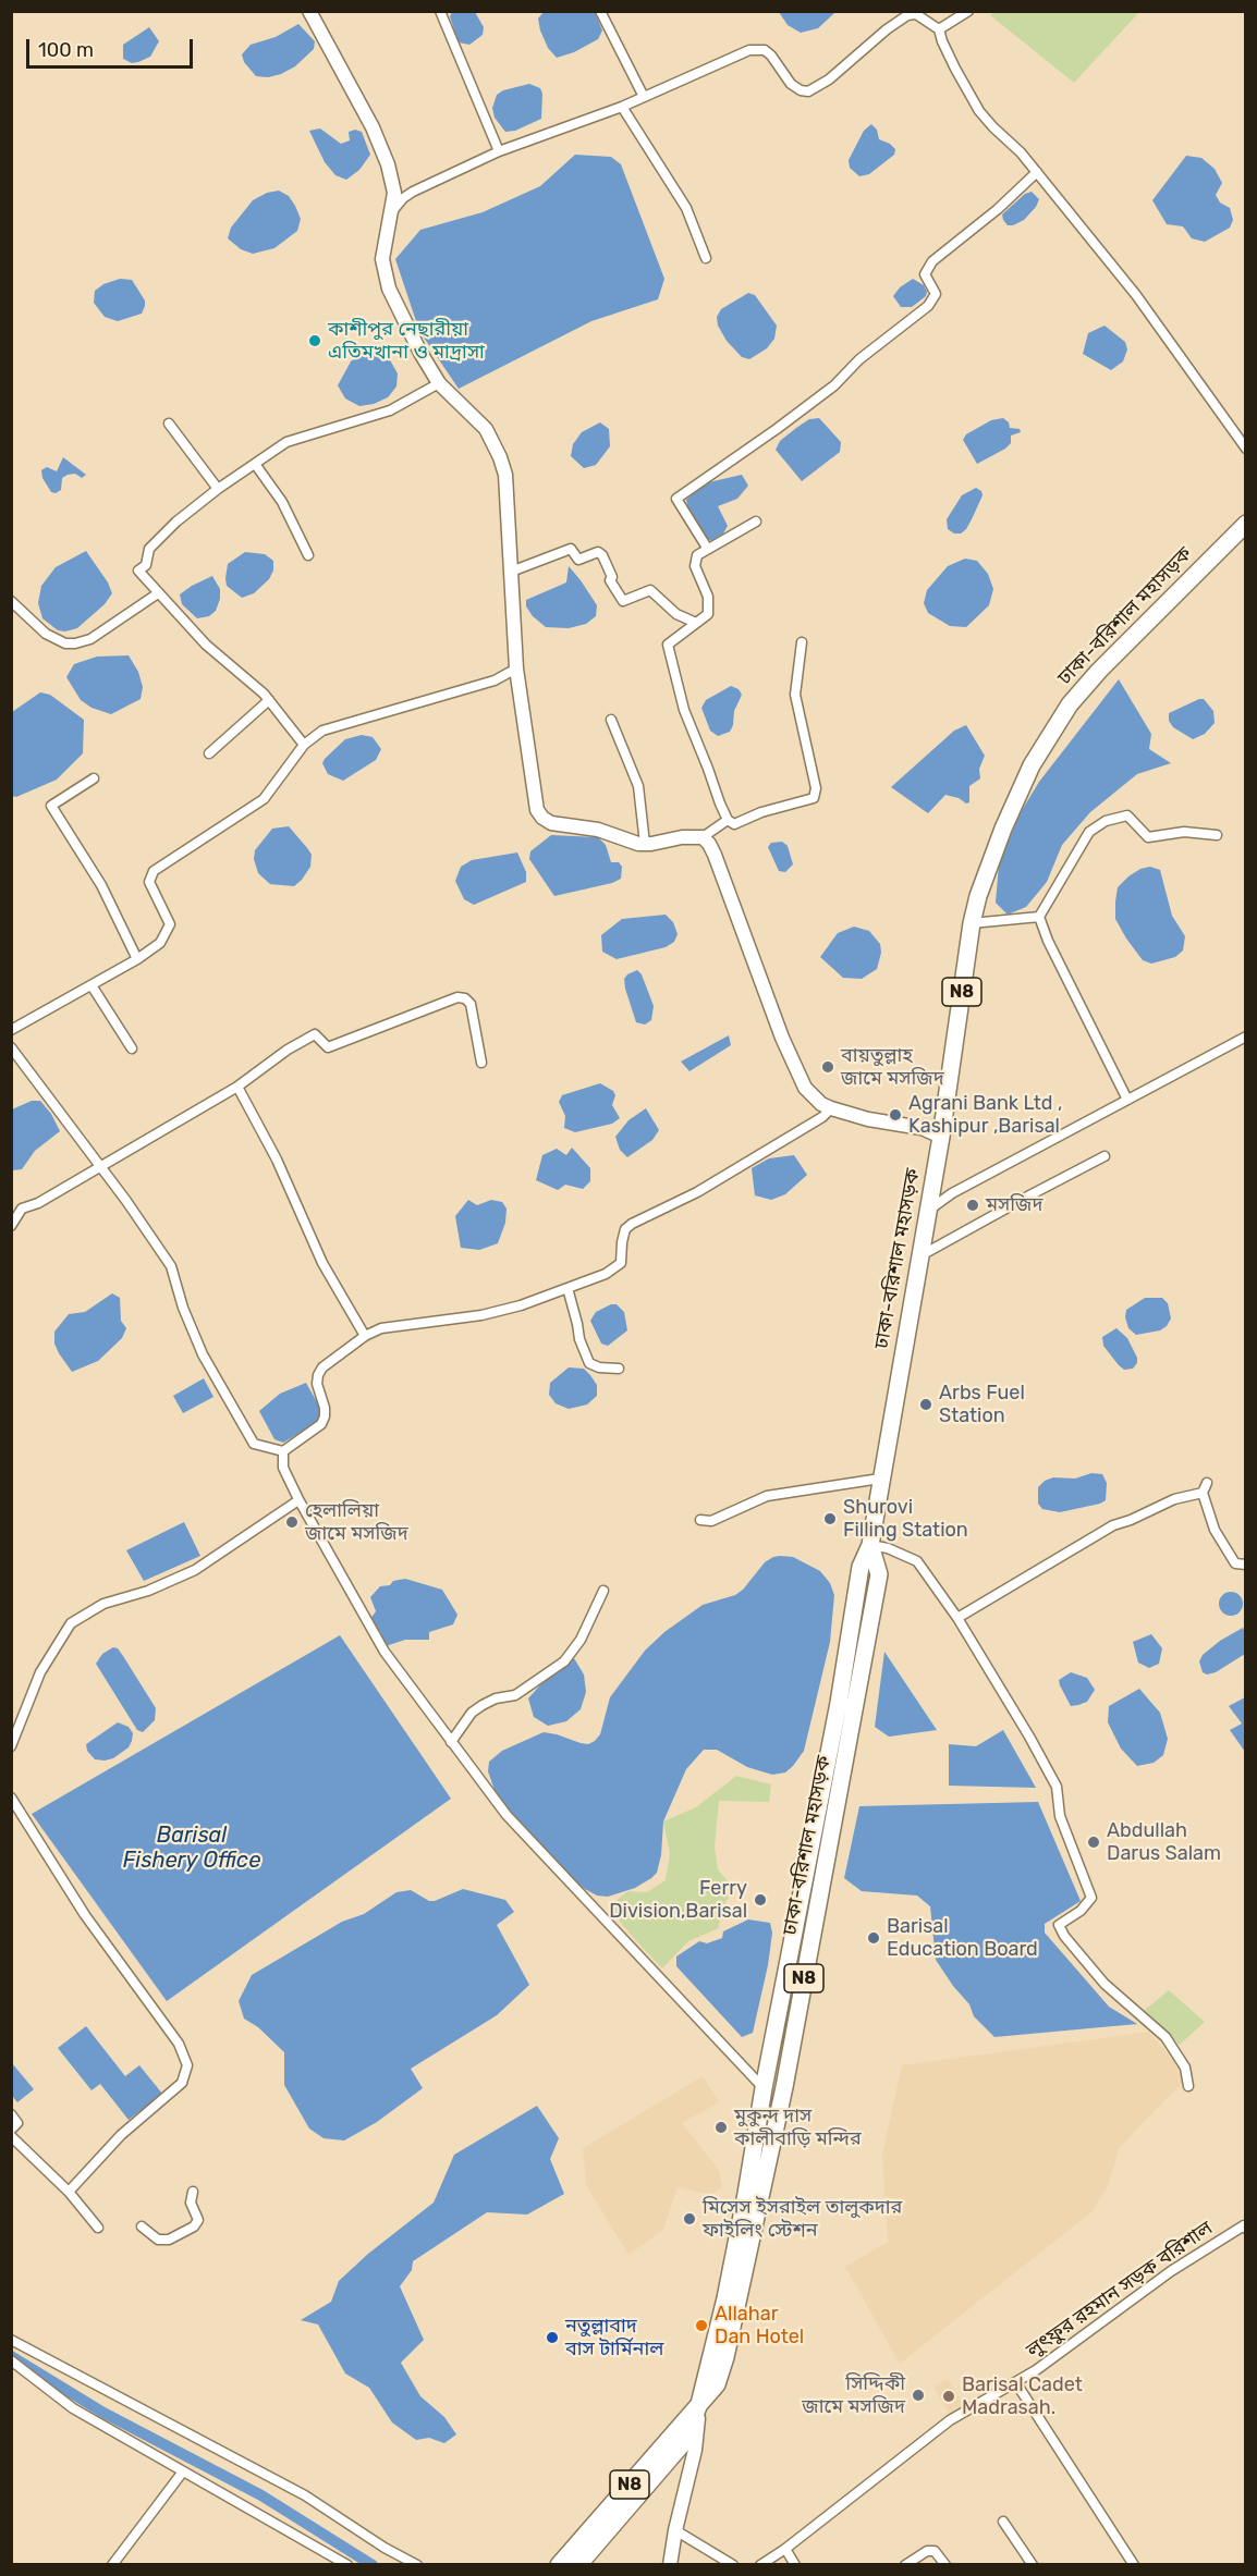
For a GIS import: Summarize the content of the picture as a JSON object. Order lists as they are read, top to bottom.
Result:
{
  "streets": {
    "highway": ["ঢাকা-বরিশাল মহাসড়ক", "N8"],
    "street": ["লুৎফুর রহমান সড়ক বরিশাল"]
  },
  "crossings": [
    ["ঢাকা-বরিশাল মহাসড়ক", "N8"]
  ],
  "water": ["Barisal Fishery Office"],
  "places": [
    "কাশীপুর নেছারীয়া এতিমখানা ও মাদ্রাসা",
    "বায়তুল্লাহ জামে মসজিদ",
    "Agrani Bank Ltd , Kashipur ,Barisal",
    "মসজিদ",
    "Arbs Fuel Station",
    "Shurovi Filling Station",
    "হেলালিয়া জামে মসজিদ",
    "Abdullah Darus Salam",
    "Ferry Division,Barisal",
    "Barisal Education Board",
    "মুকুন্দ দাস কালীবাড়ি মন্দির",
    "মিসেস ইসরাইল তালুকদার ফাইলিং স্টেশন",
    "Allahar Dan Hotel",
    "নতুল্লাবাদ বাস টার্মিনাল",
    "সিদ্দিকী জামে মসজিদ",
    "Barisal Cadet Madrasah."
  ],
  "scale_bar": "100 m"
}
